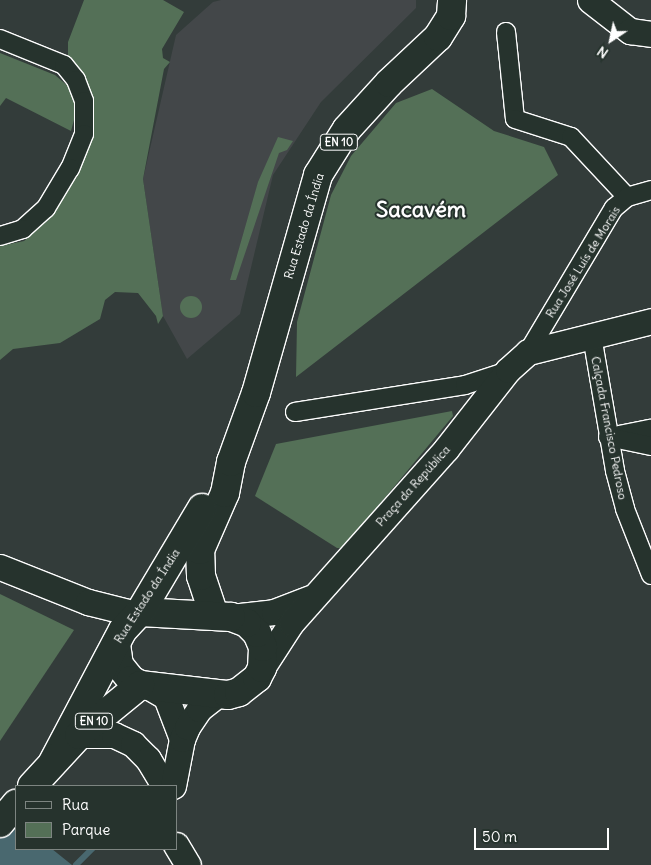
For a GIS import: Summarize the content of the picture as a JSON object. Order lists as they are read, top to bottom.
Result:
{
  "streets": {
    "main road": ["EN 10", "Rua Estado da Índia", "Praça da República"],
    "street": ["Rua José Luís de Morais", "Calçada Francisco Pedroso"]
  },
  "crossings": [
    ["EN 10", "Rua Estado da Índia"],
    ["Rua Estado da Índia", "Praça da República"],
    ["Rua José Luís de Morais", "Praça da República"],
    ["Calçada Francisco Pedroso", "Praça da República"]
  ],
  "districts": ["Sacavém"],
  "legend": ["Rua", "Parque"],
  "scale_bar": "50 m",
  "north": "bottom left"
}
